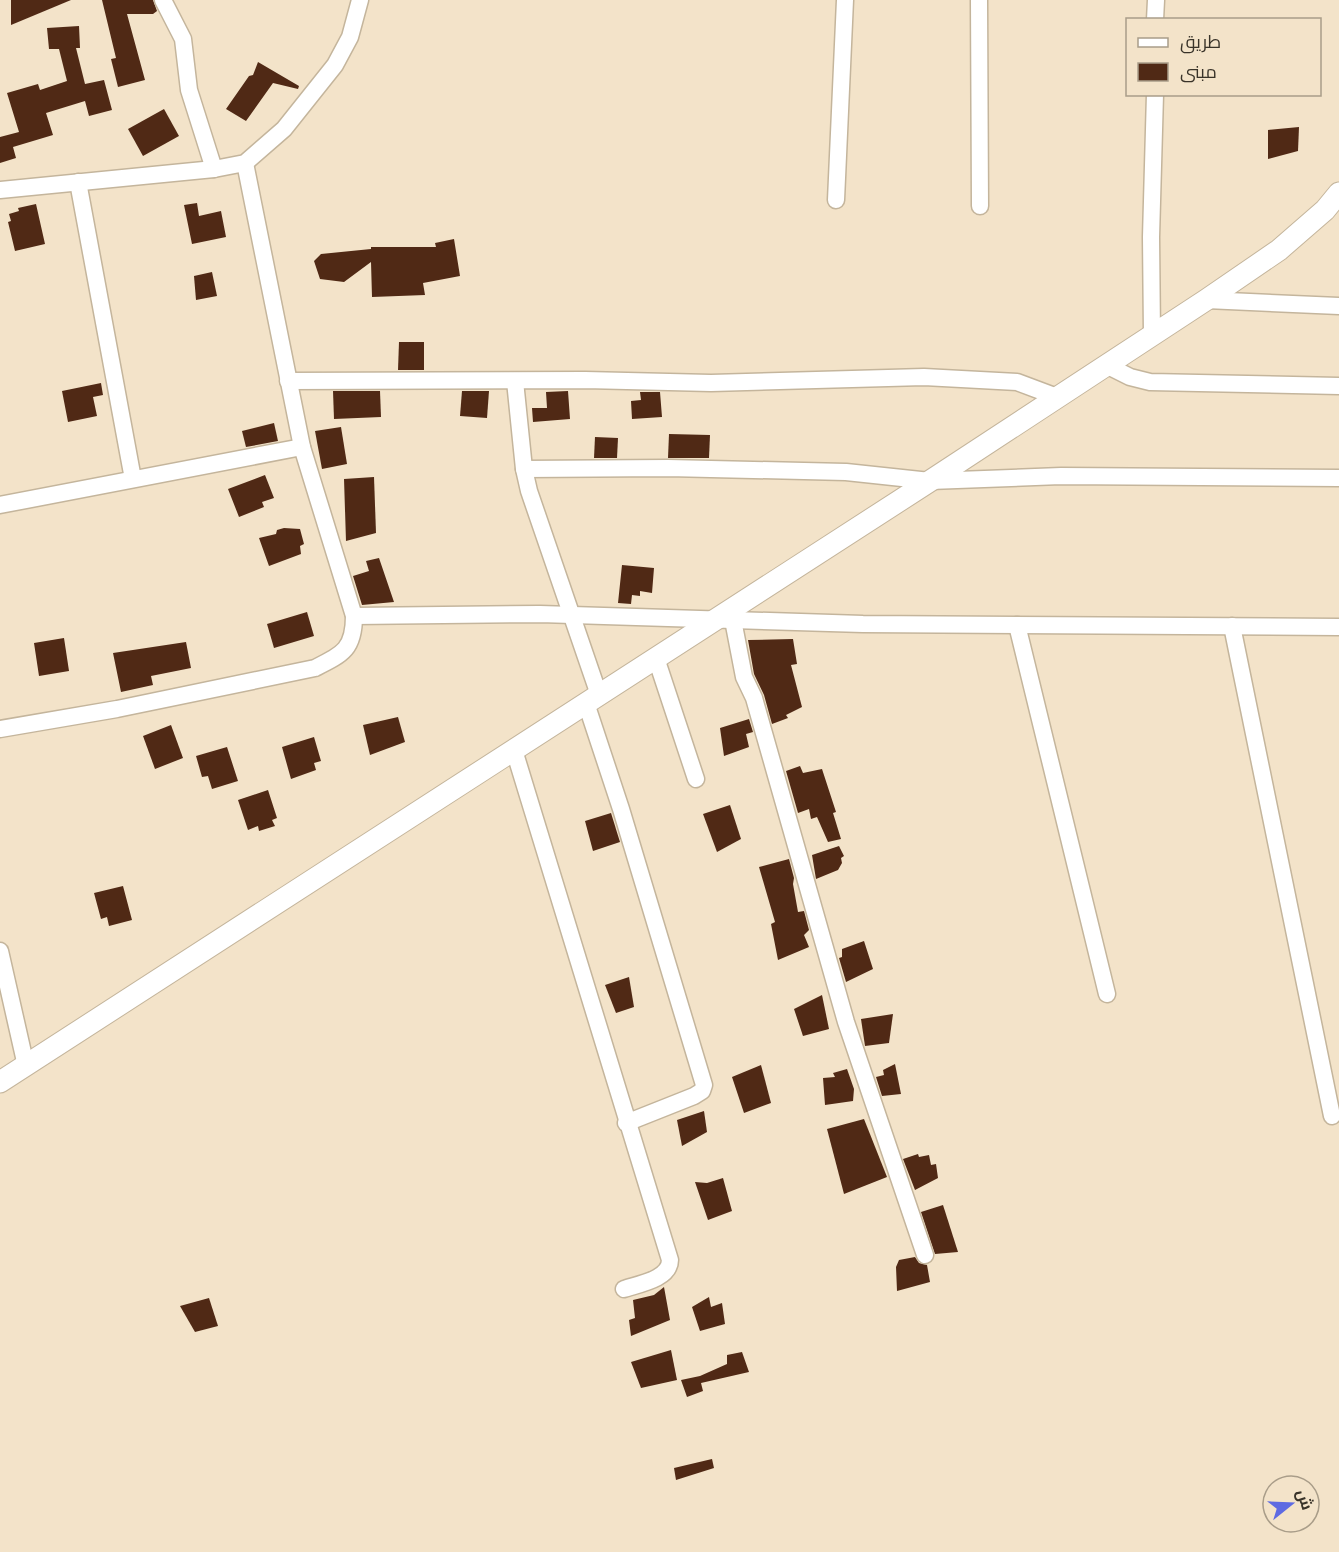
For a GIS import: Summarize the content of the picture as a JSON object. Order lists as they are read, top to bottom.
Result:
{
  "legend": ["طريق", "مبنى"],
  "north": "right"
}
